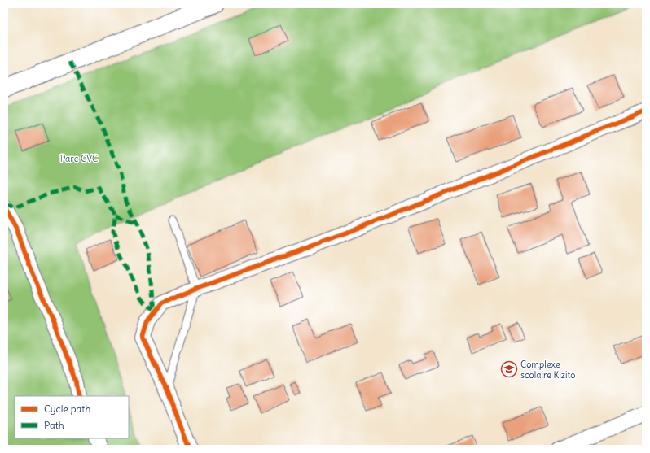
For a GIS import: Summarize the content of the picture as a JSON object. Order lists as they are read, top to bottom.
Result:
{
  "parks": ["Parc CVC"],
  "places": {
    "school or university": ["Complexe scolaire Kizito"]
  },
  "legend": ["Cycle path", "Path"]
}
